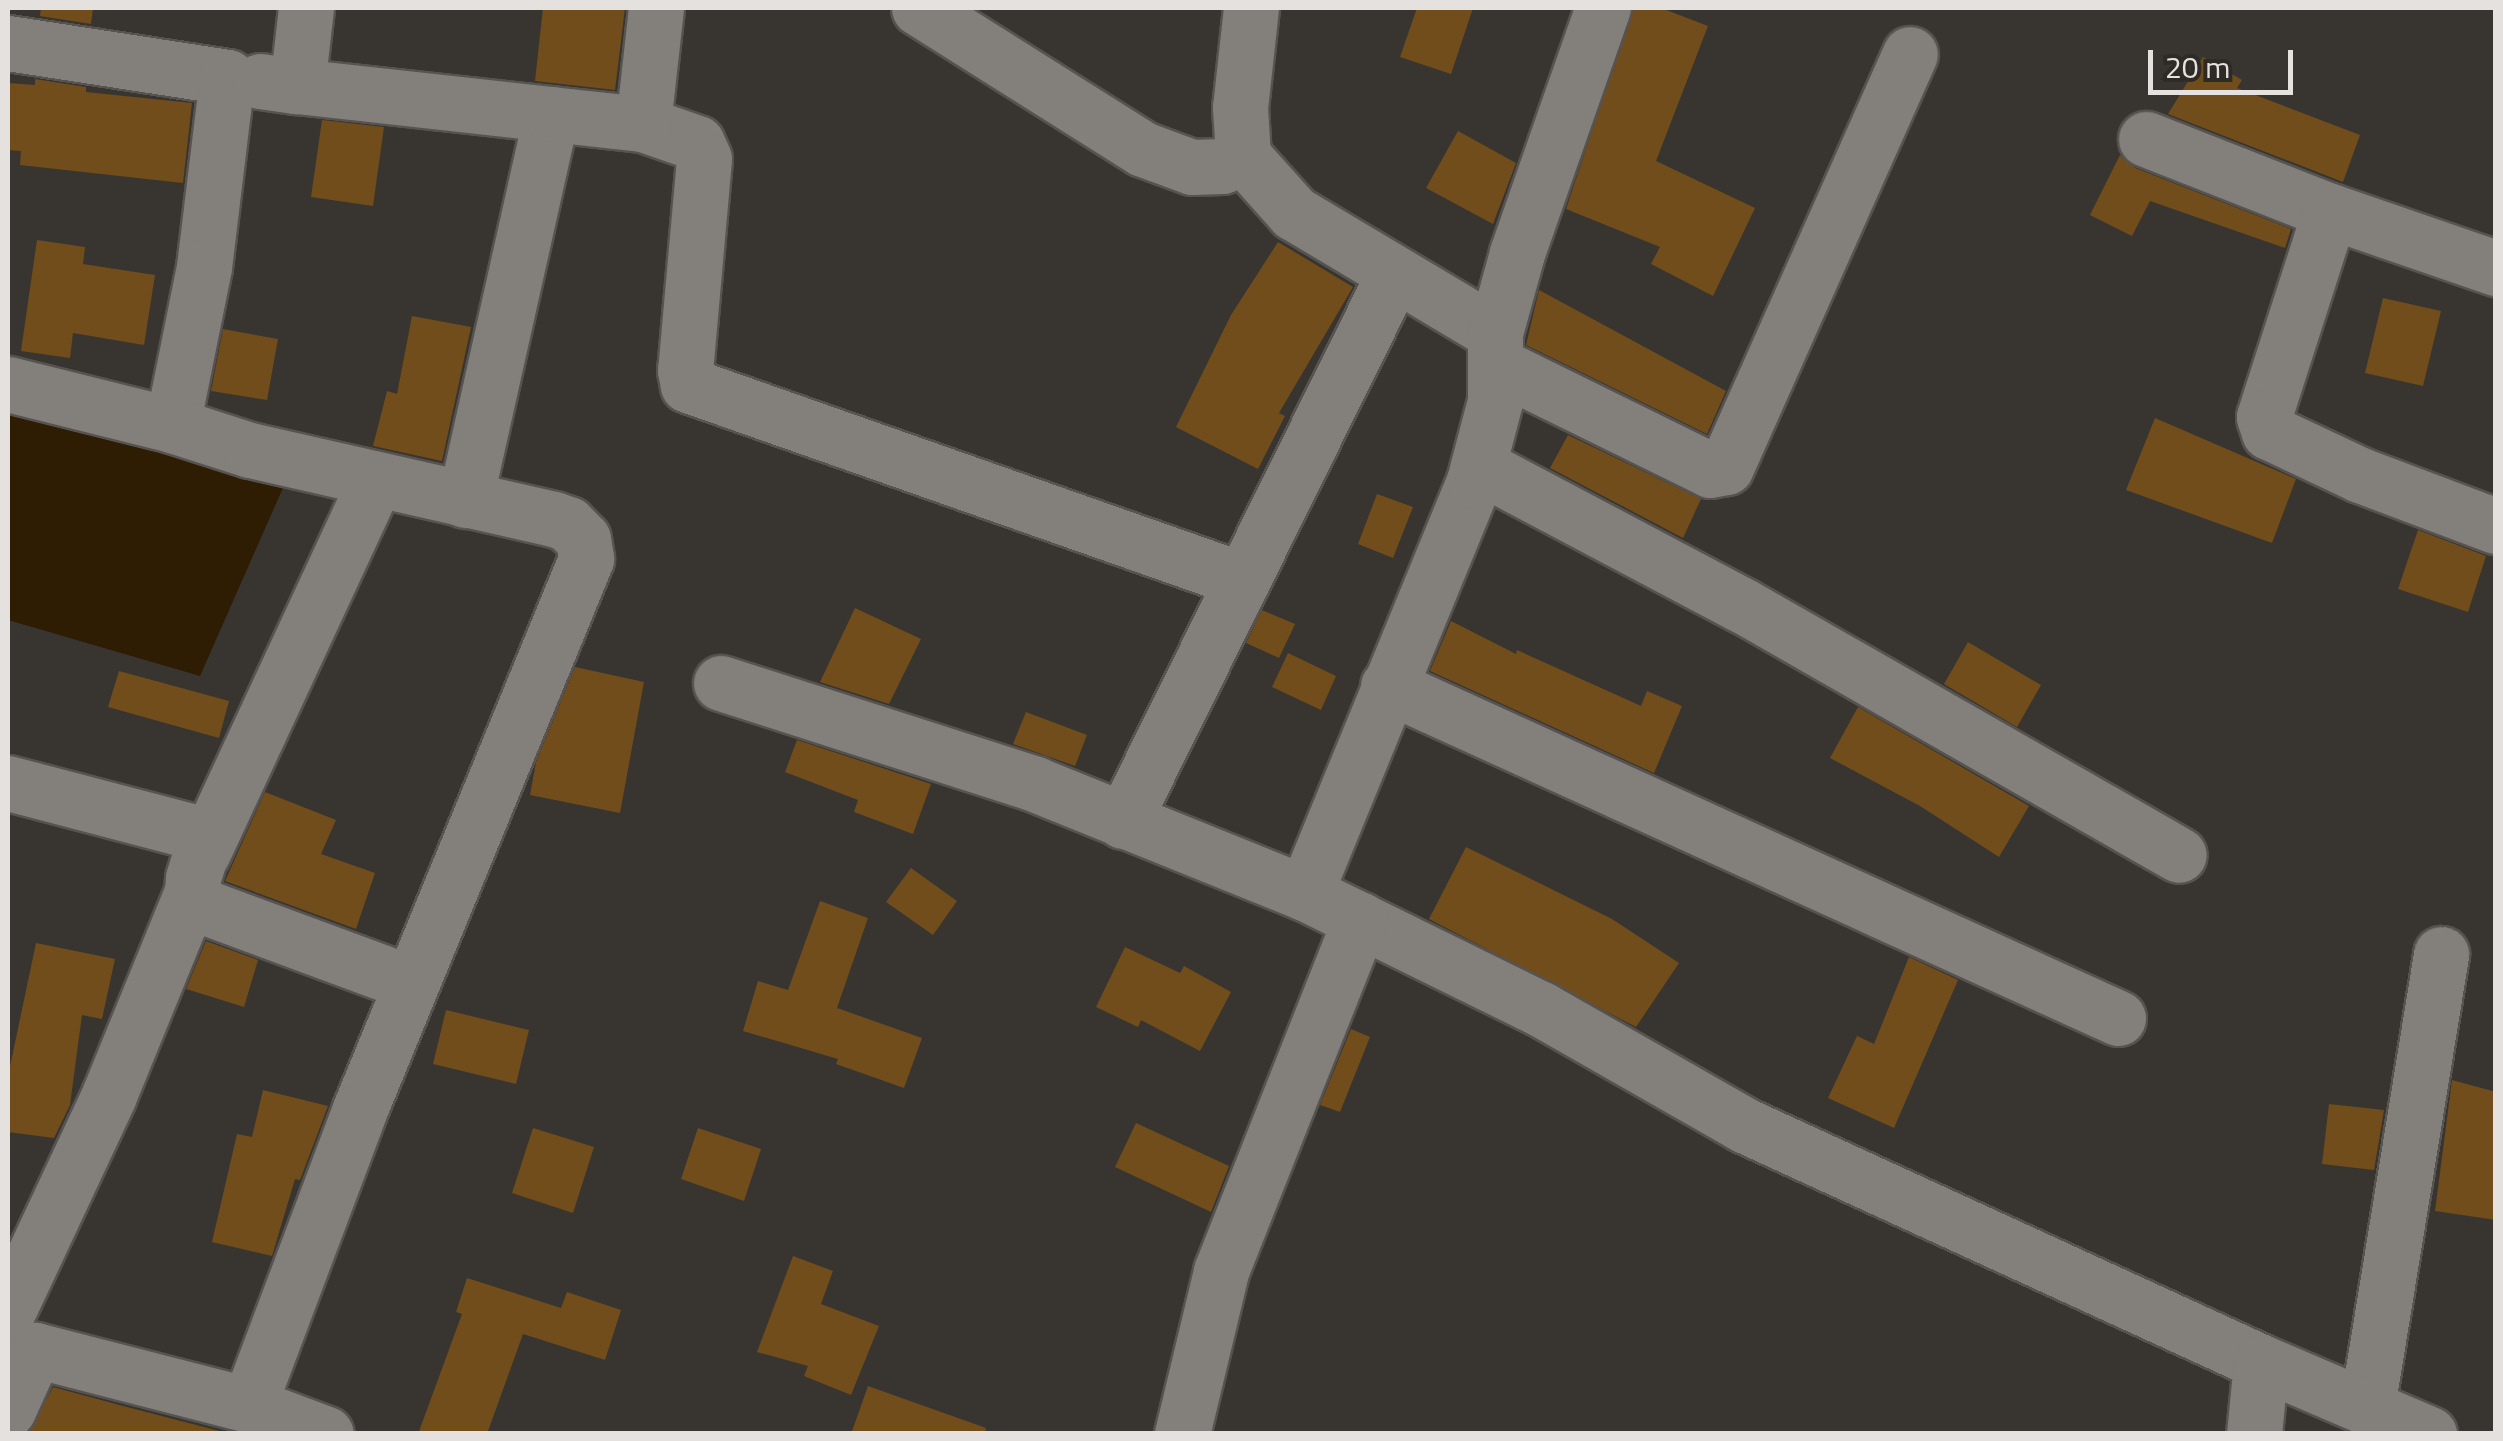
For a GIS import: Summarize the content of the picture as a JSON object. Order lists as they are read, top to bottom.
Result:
{
  "scale_bar": "20 m"
}
